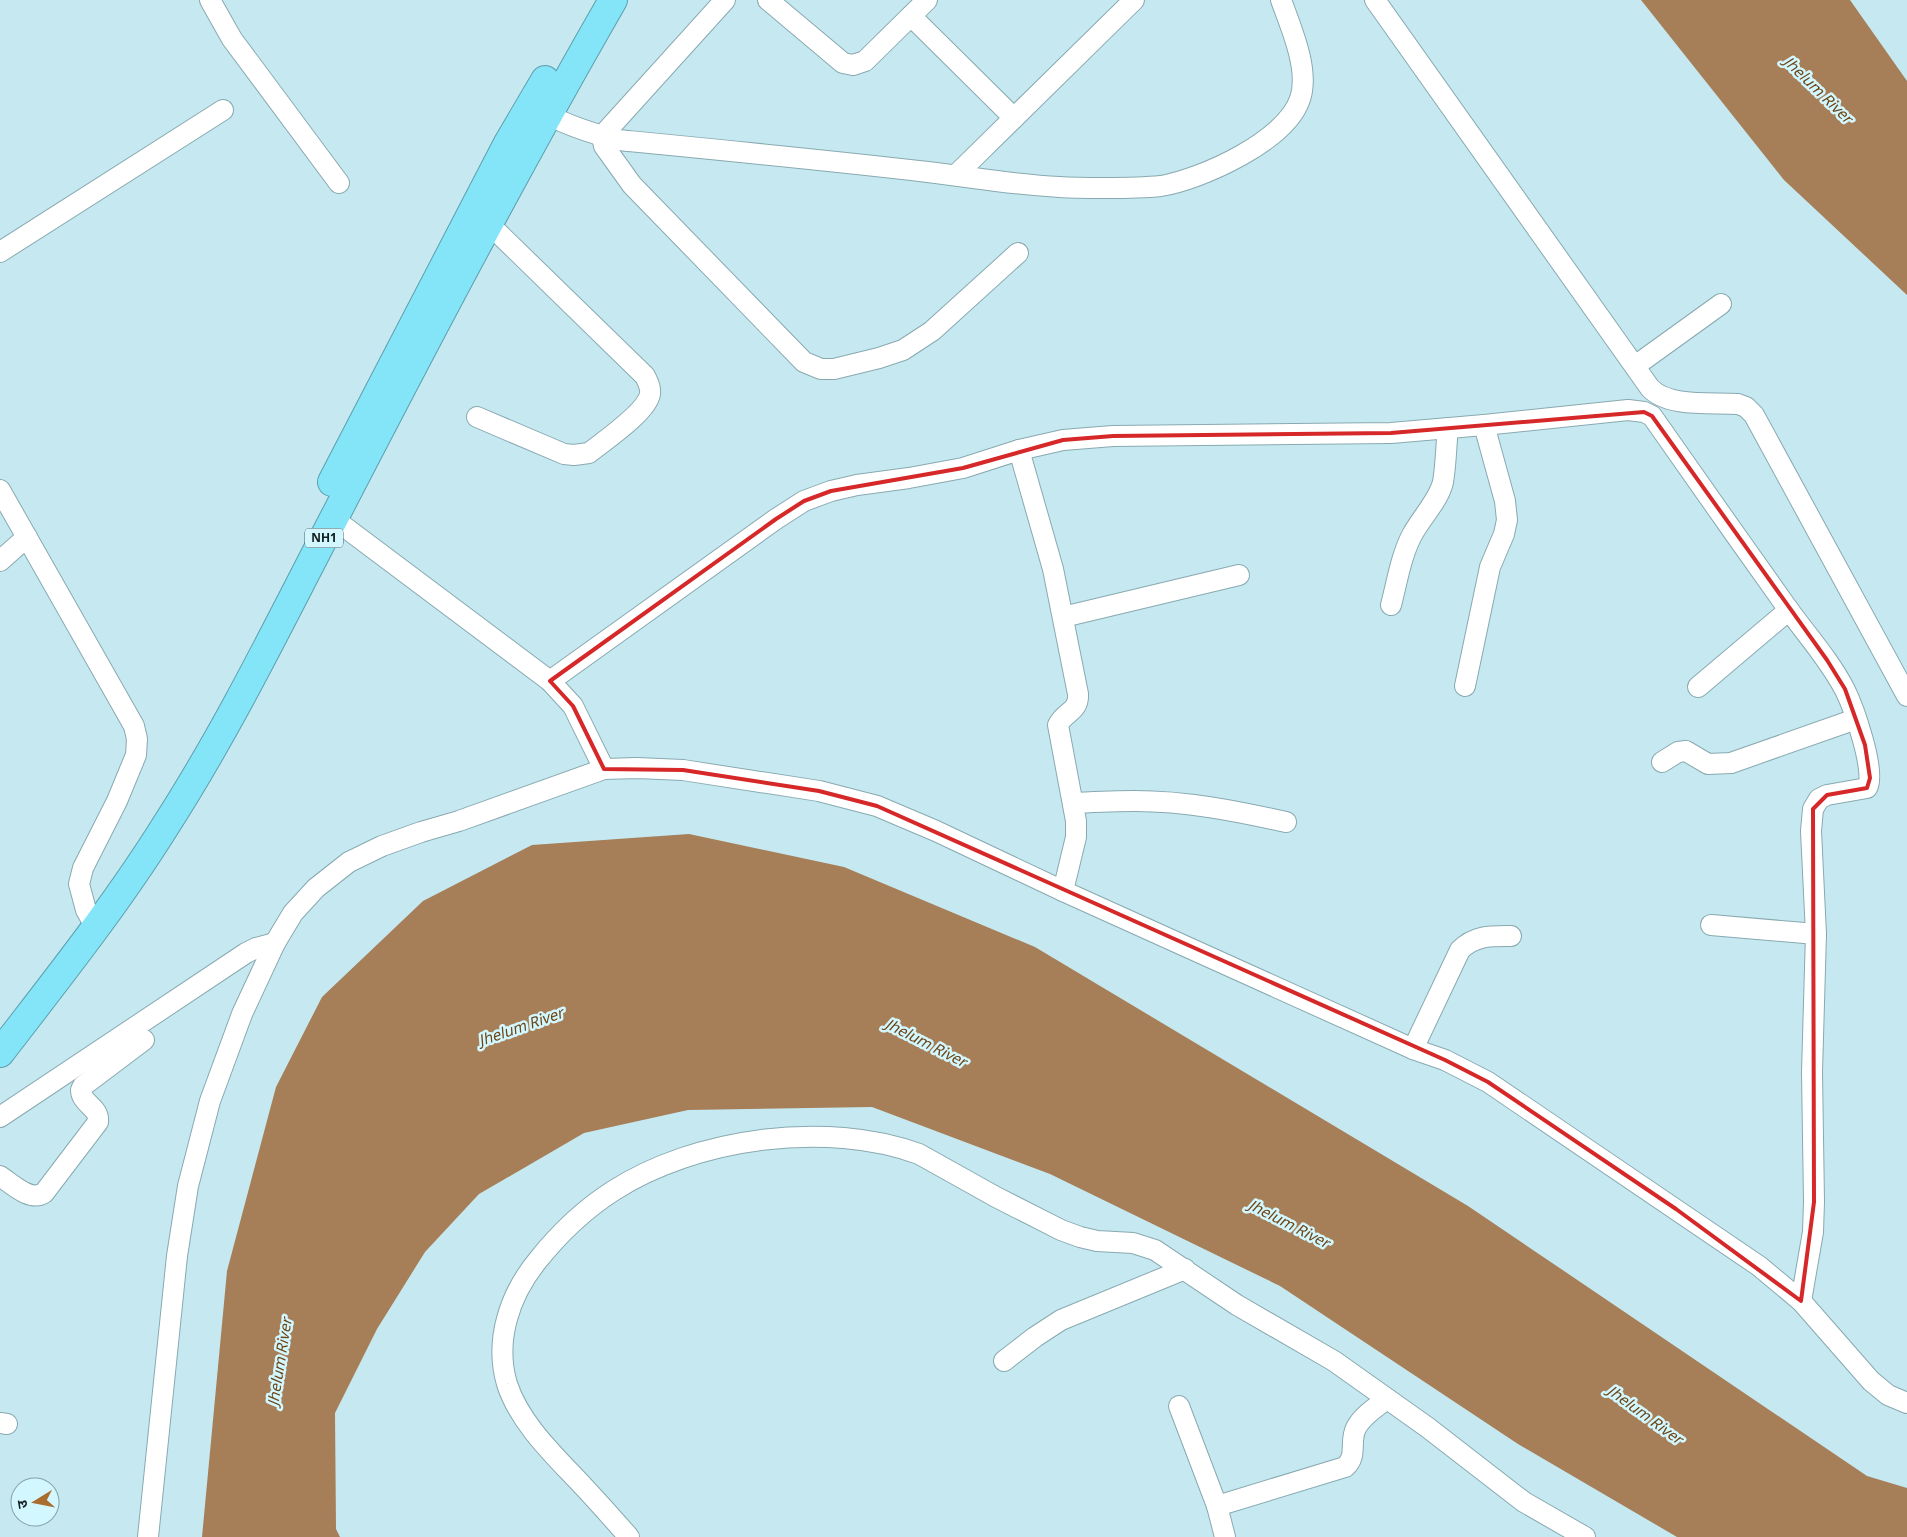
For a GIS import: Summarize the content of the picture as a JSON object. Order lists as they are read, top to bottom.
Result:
{
  "streets": {
    "highway": ["NH1"]
  },
  "water": ["Jhelum River"],
  "north": "left"
}
